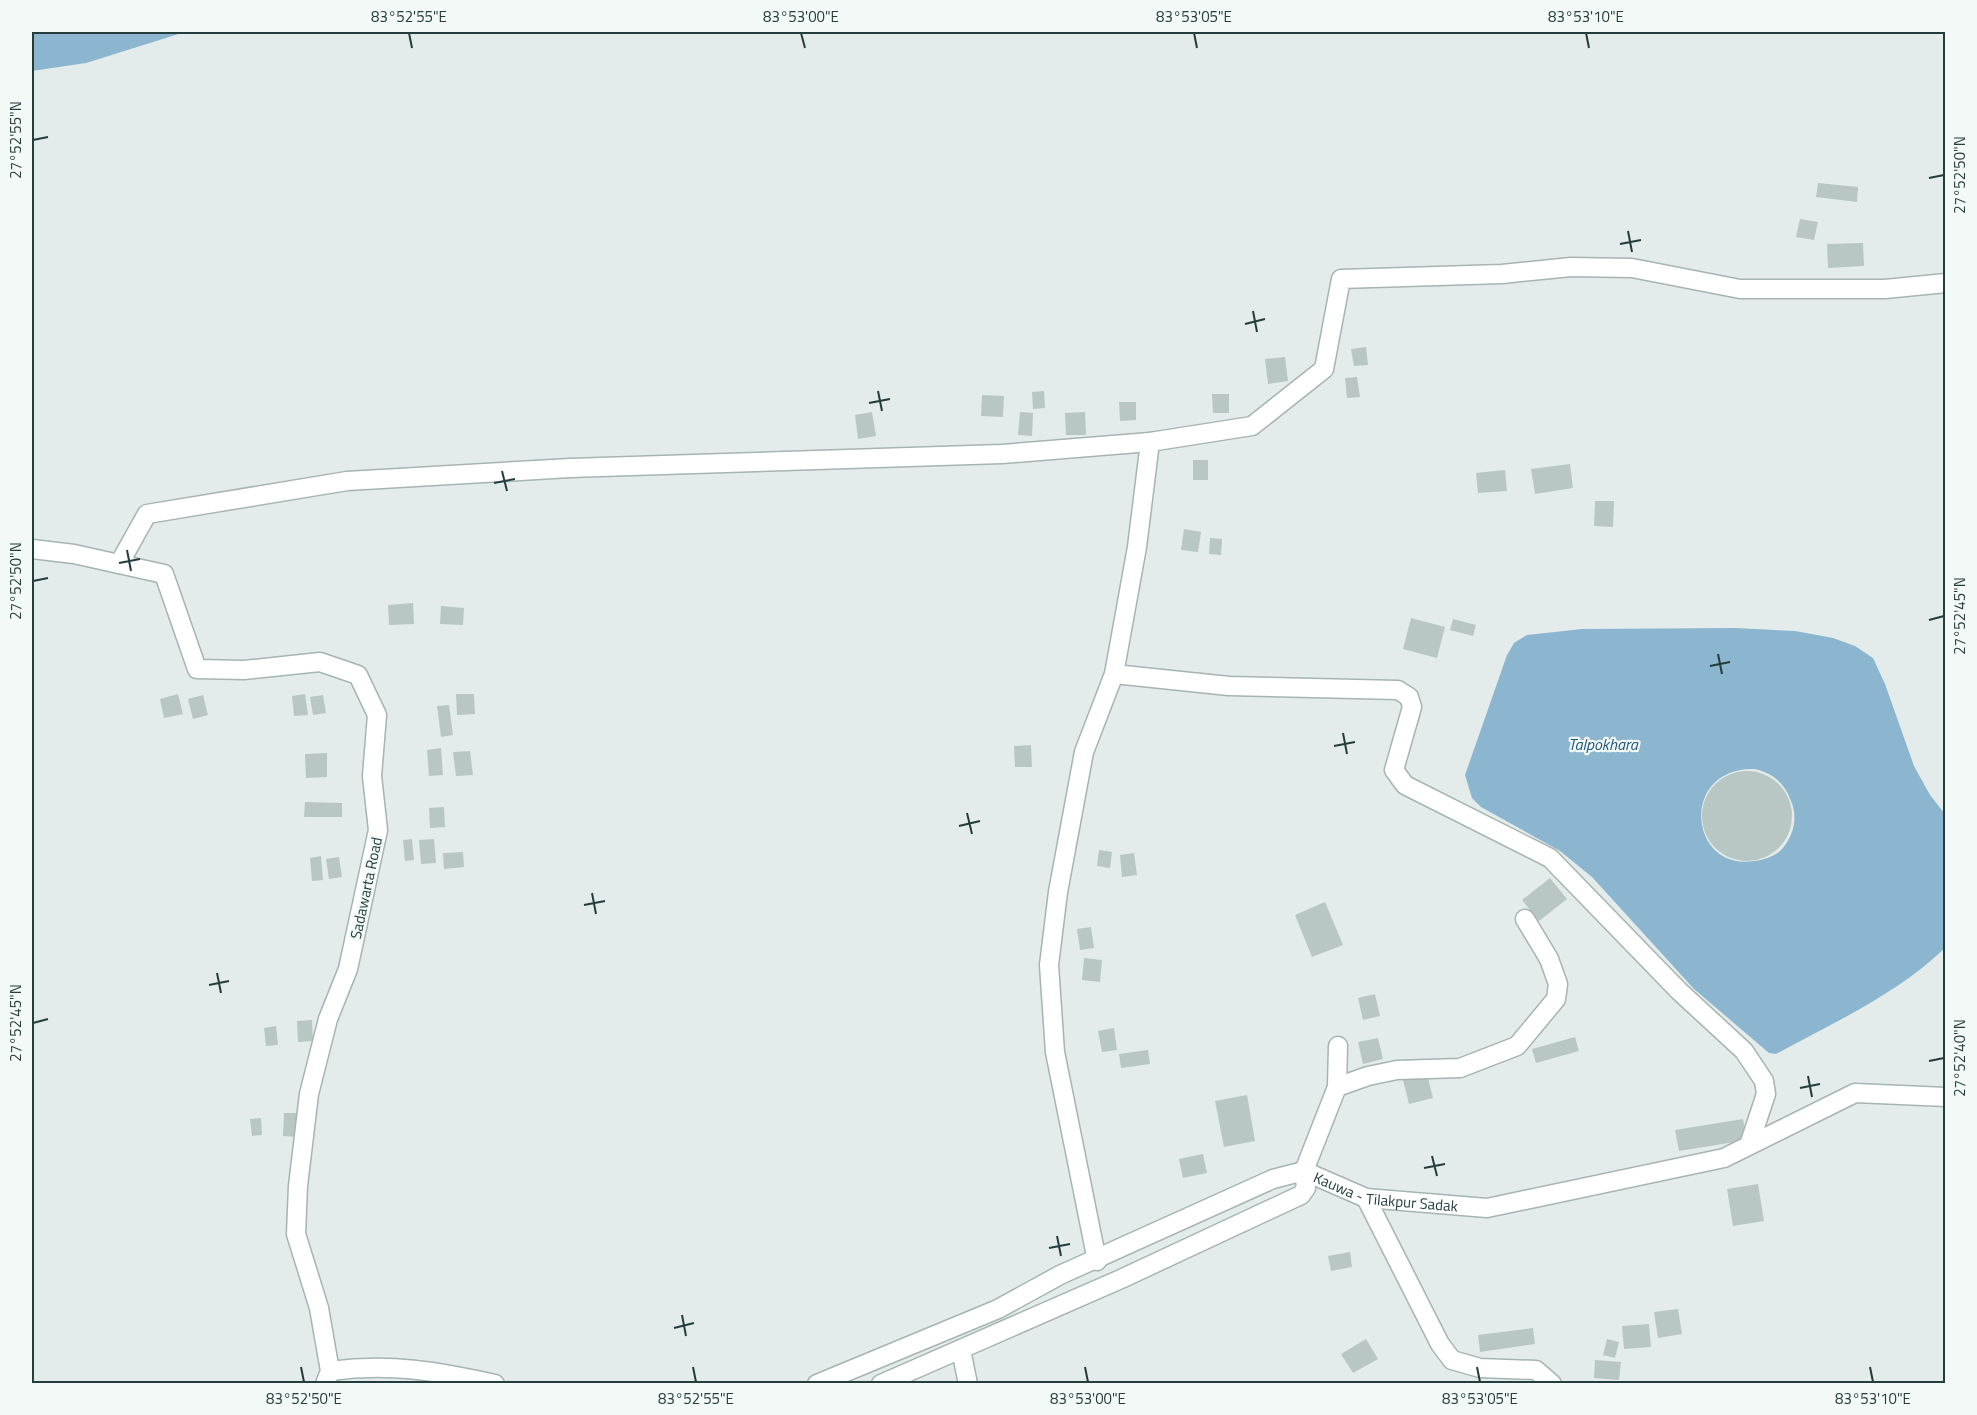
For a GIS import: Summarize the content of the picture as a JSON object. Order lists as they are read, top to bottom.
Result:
{
  "streets": {
    "street": ["Sadawarta Road", "Kauwa - Tilakpur Sadak"]
  },
  "water": ["Talpokhara"],
  "coordinates": [
    "83°52'55\"E",
    "83°53'00\"E",
    "83°53'05\"E",
    "83°53'10\"E",
    "27°52'55\"N",
    "27°52'50\"N",
    "27°52'45\"N",
    "27°52'40\"N",
    "83°52'50\"E"
  ]
}
